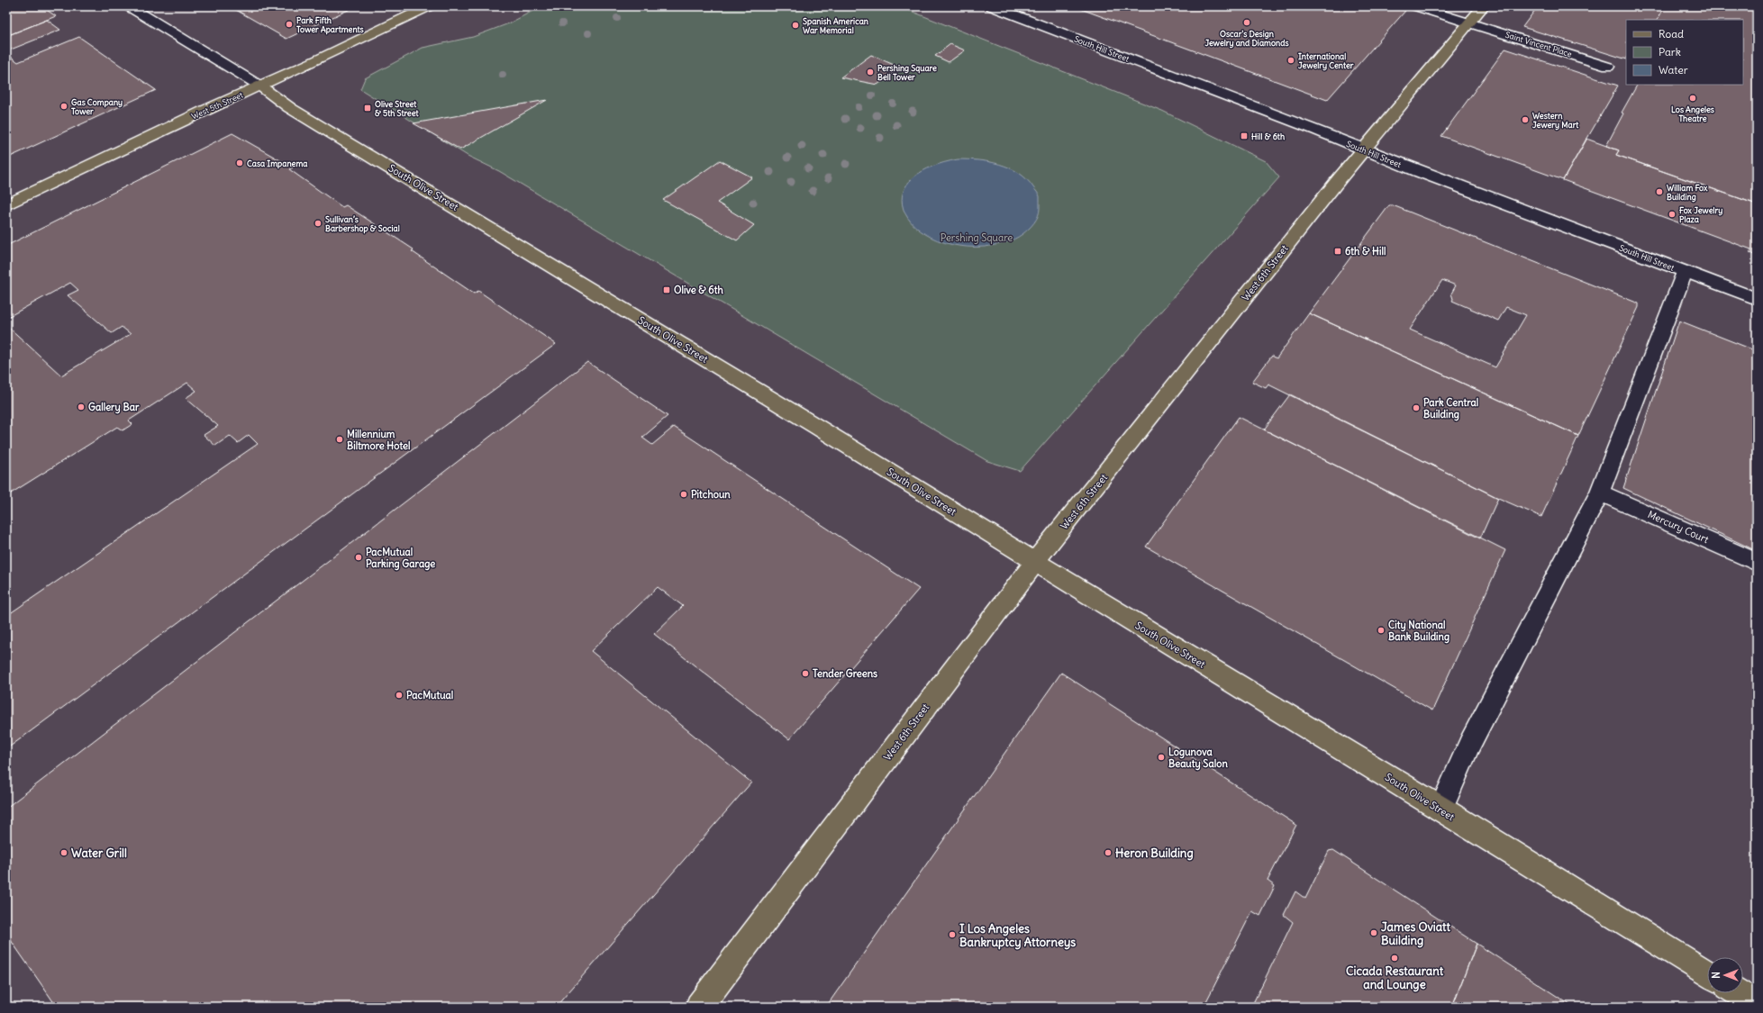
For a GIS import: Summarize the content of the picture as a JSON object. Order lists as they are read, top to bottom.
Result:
{
  "streets": {
    "main road": [
      "Saint Vincent Place",
      "South Hill Street",
      "West 5th Street",
      "South Olive Street",
      "West 6th Street",
      "Mercury Court"
    ]
  },
  "crossings": [
    ["Saint Vincent Place", "West 6th Street"],
    ["South Hill Street", "West 6th Street"],
    ["West 5th Street", "South Olive Street"],
    ["South Olive Street", "West 6th Street"]
  ],
  "parks": ["Pershing Square"],
  "places": {
    "other": [
      "Oscar's Design Jewelry and Diamonds",
      "Park Fifth Tower Apartments",
      "Spanish American War Memorial",
      "International Jewelry Center",
      "Pershing Square Bell Tower",
      "Los Angeles Theatre",
      "Gas Company Tower",
      "Western Jewery Mart",
      "Casa Impanema",
      "William Fox Building",
      "Fox Jewelry Plaza",
      "Sullivan’s Barbershop & Social",
      "Gallery Bar",
      "Park Central Building",
      "Millennium Biltmore Hotel",
      "Pitchoun",
      "PacMutual Parking Garage",
      "City National Bank Building",
      "Tender Greens",
      "PacMutual",
      "Logunova Beauty Salon",
      "Water Grill",
      "Heron Building",
      "James Oviatt Building",
      "I Los Angeles Bankruptcy Attorneys",
      "Cicada Restaurant and Lounge"
    ],
    "transit": [
      "Olive Street & 5th Street",
      "Hill & 6th",
      "6th & Hill",
      "Olive & 6th"
    ]
  },
  "legend": ["Road", "Park", "Water"],
  "north": "left"
}
